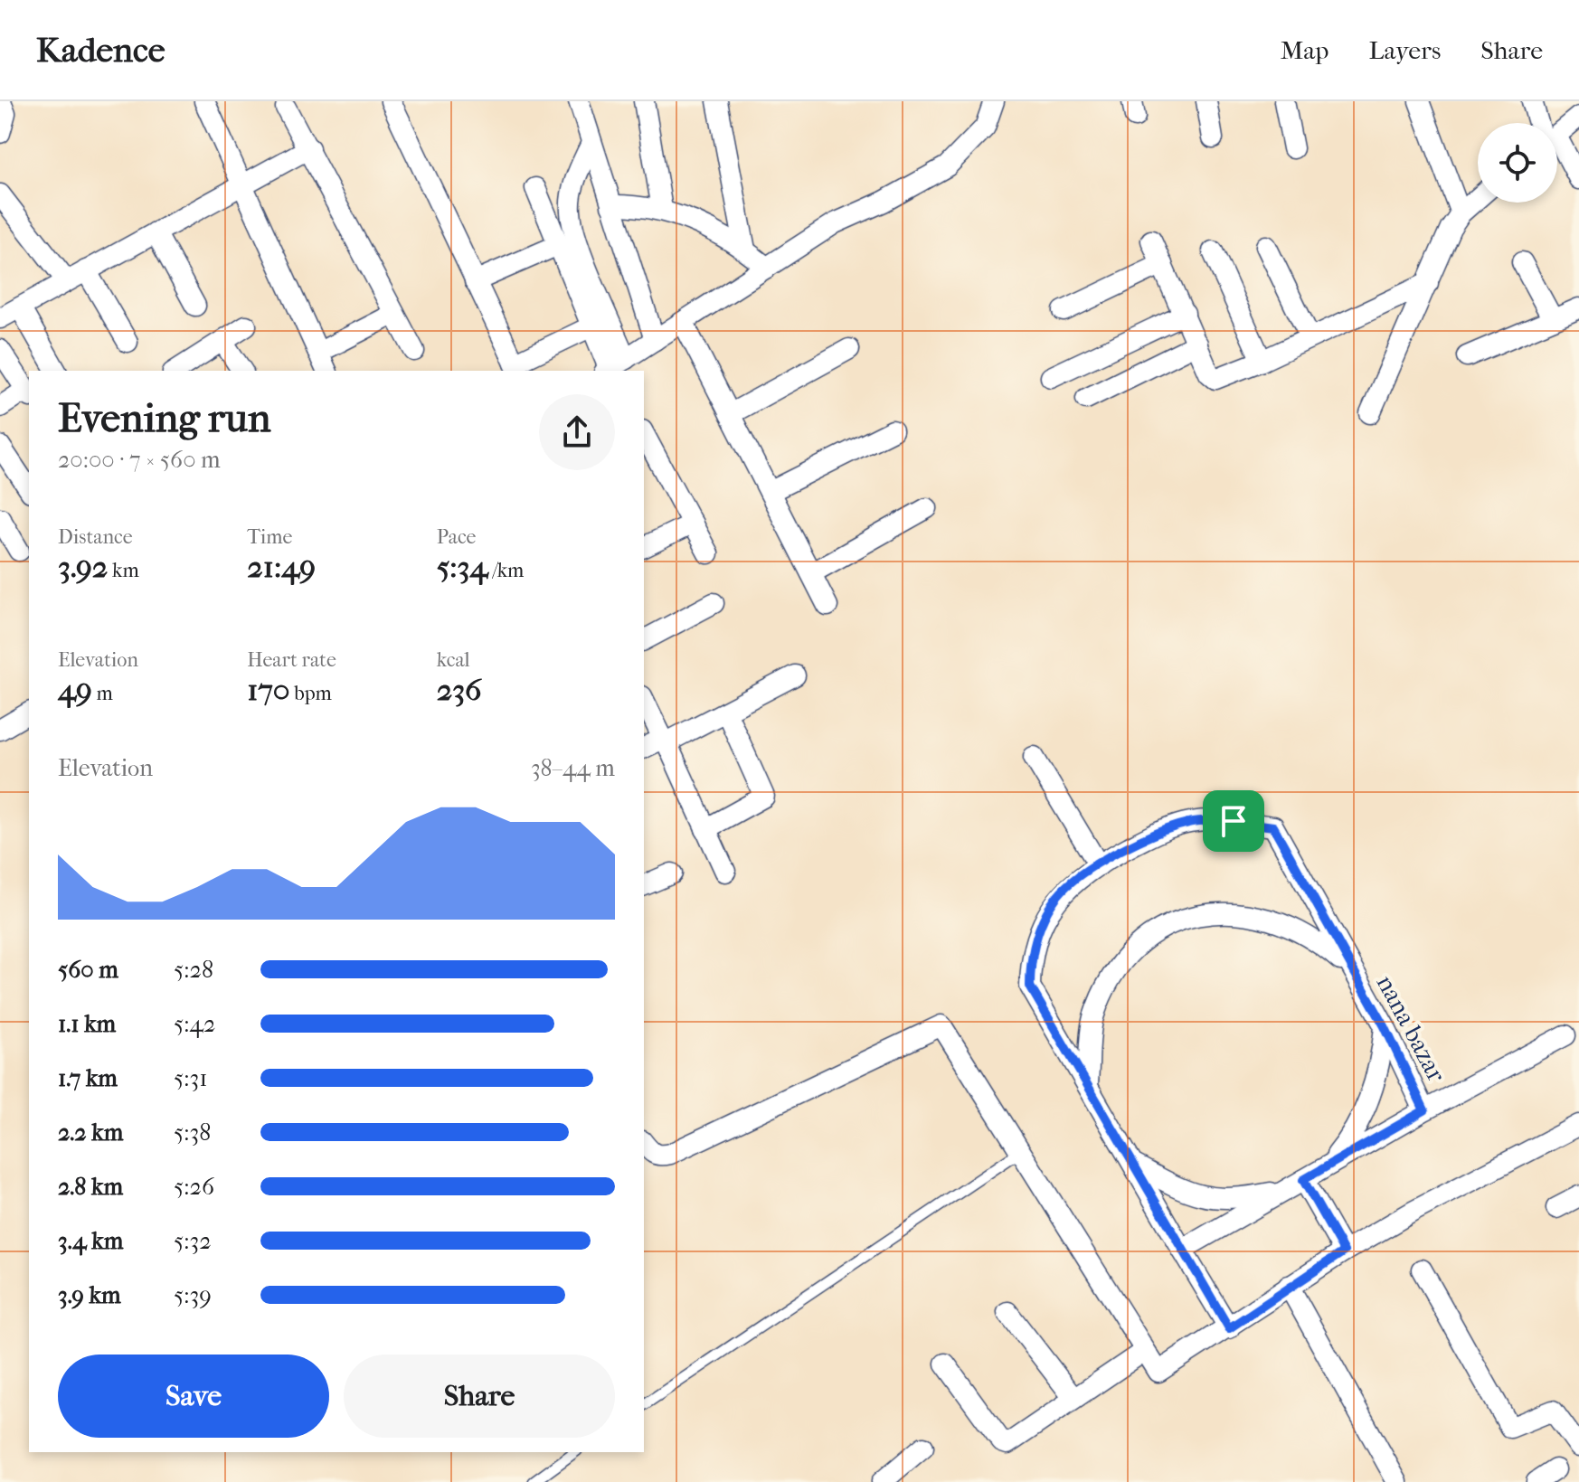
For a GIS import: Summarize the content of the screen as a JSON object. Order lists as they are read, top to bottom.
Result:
{
  "streets": {
    "street": ["nana bazar"]
  },
  "page": {
    "header": "Kadence",
    "nav": ["Map", "Layers", "Share"],
    "heading": ["Evening run", "20:00 · 7 × 560 m"],
    "stats": [
      ["Distance", "3.92 km"],
      ["Time", "21:49"],
      ["Pace", "5:34 /km"],
      ["Elevation", "49 m"],
      ["Heart rate", "170 bpm"],
      ["kcal", "236"]
    ],
    "chart": ["Elevation", "38–44 m"],
    "list": [
      {
        "name": "560 m",
        "note": "5:28"
      },
      {
        "name": "1.1 km",
        "note": "5:42"
      },
      {
        "name": "1.7 km",
        "note": "5:31"
      },
      {
        "name": "2.2 km",
        "note": "5:38"
      },
      {
        "name": "2.8 km",
        "note": "5:26"
      },
      {
        "name": "3.4 km",
        "note": "5:32"
      },
      {
        "name": "3.9 km",
        "note": "5:39"
      }
    ],
    "buttons": ["Save", "Share"]
  }
}
